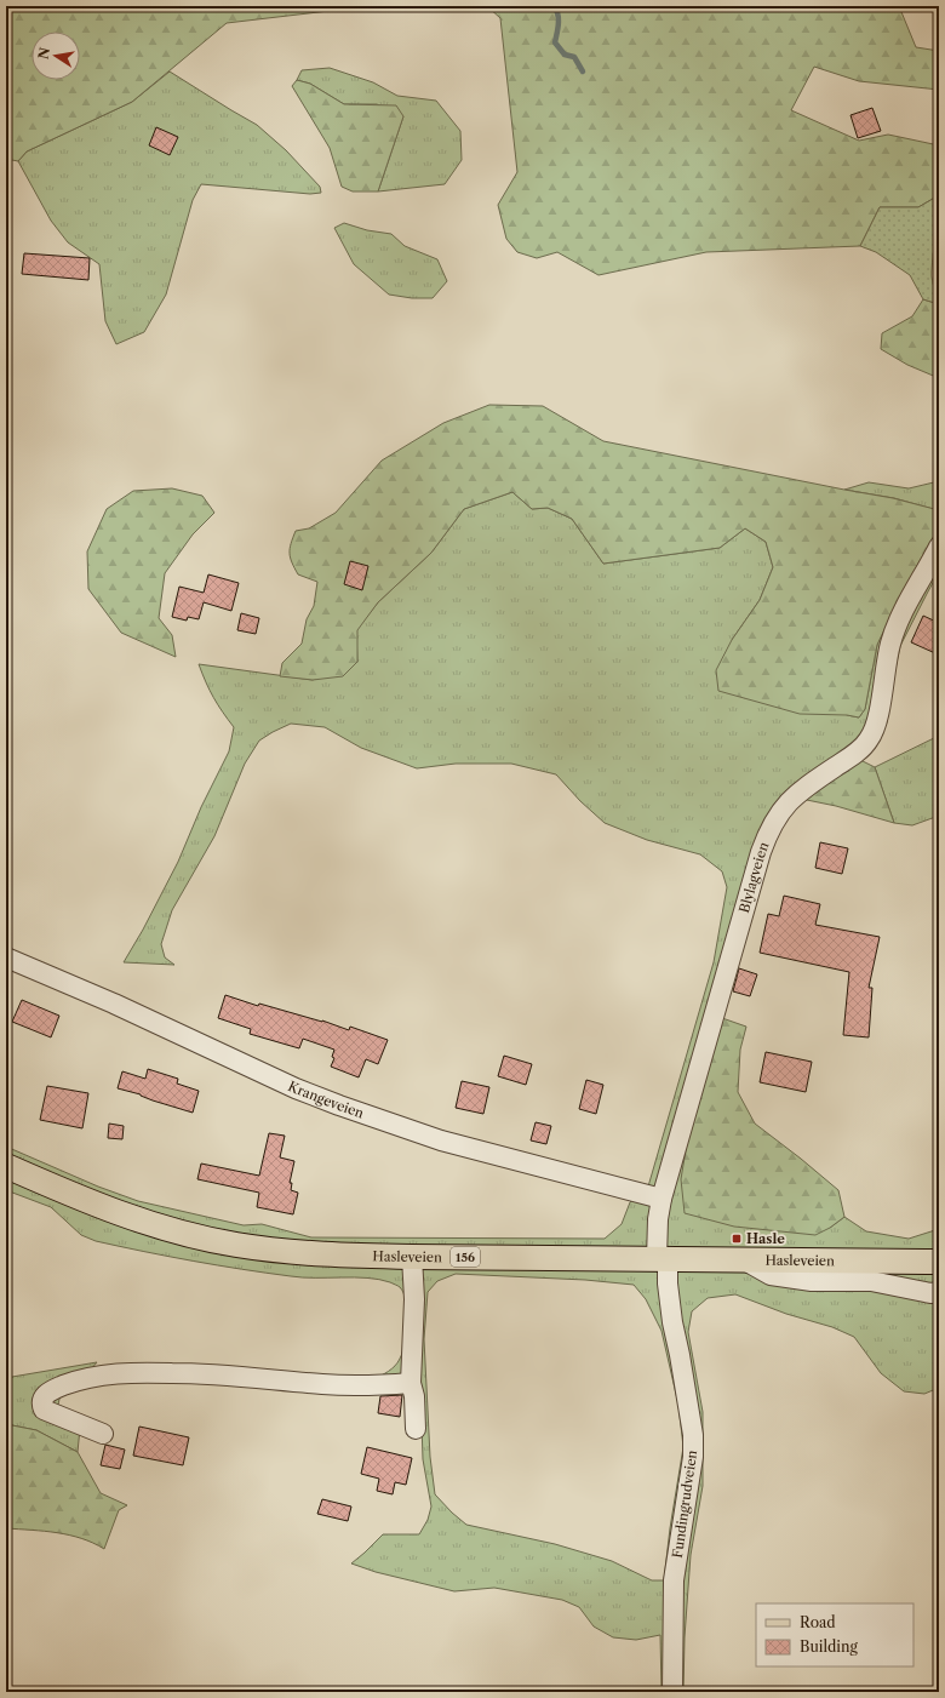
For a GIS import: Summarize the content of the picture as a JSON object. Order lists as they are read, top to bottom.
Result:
{
  "streets": {
    "main road": ["Hasleveien", "156"],
    "street": ["Blylagveien", "Krangeveien", "Fundingrudveien"]
  },
  "crossings": [
    ["Blylagveien", "Krangeveien"],
    ["Blylagveien", "Hasleveien"],
    ["Blylagveien", "Fundingrudveien"],
    ["Hasleveien", "Fundingrudveien"]
  ],
  "places": {
    "transit": ["Hasle"]
  },
  "legend": ["Road", "Building"],
  "north": "left"
}
